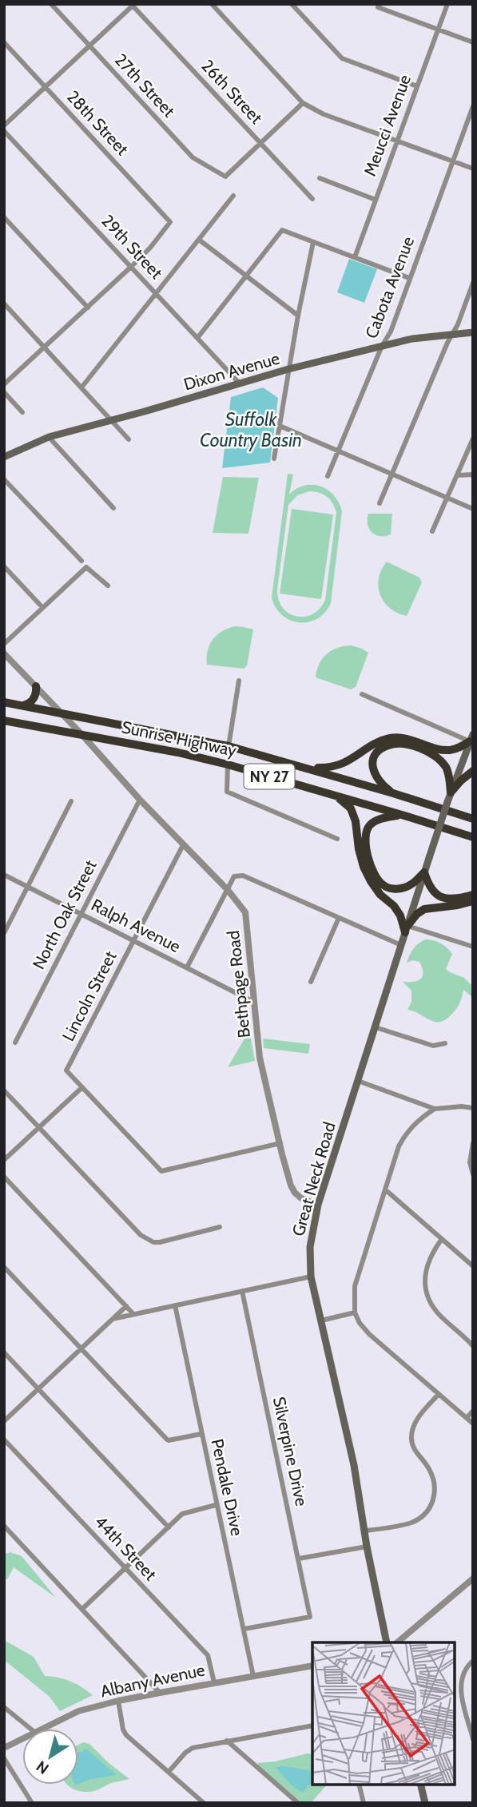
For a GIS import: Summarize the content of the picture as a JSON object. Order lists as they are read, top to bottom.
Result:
{
  "streets": {
    "highway": ["Sunrise Highway", "NY 27"],
    "main road": ["Dixon Avenue", "Great Neck Road"],
    "street": [
      "27th Street",
      "26th Street",
      "28th Street",
      "Meucci Avenue",
      "29th Street",
      "Cabota Avenue",
      "North Oak Street",
      "Ralph Avenue",
      "Bethpage Road",
      "Lincoln Street",
      "Silverpine Drive",
      "Pendale Drive",
      "44th Street",
      "Albany Avenue"
    ]
  },
  "crossings": [
    ["27th Street", "26th Street"],
    ["28th Street", "29th Street"],
    ["29th Street", "Dixon Avenue"],
    ["Cabota Avenue", "Dixon Avenue"],
    ["Sunrise Highway", "Bethpage Road"],
    ["North Oak Street", "Ralph Avenue"],
    ["North Oak Street", "Bethpage Road"],
    ["Ralph Avenue", "Bethpage Road"],
    ["Ralph Avenue", "Lincoln Street"],
    ["Bethpage Road", "Lincoln Street"],
    ["Bethpage Road", "Great Neck Road"],
    ["Silverpine Drive", "Pendale Drive"],
    ["Pendale Drive", "Albany Avenue"],
    ["44th Street", "Albany Avenue"]
  ],
  "water": ["Suffolk Country Basin"],
  "north": "bottom left"
}
